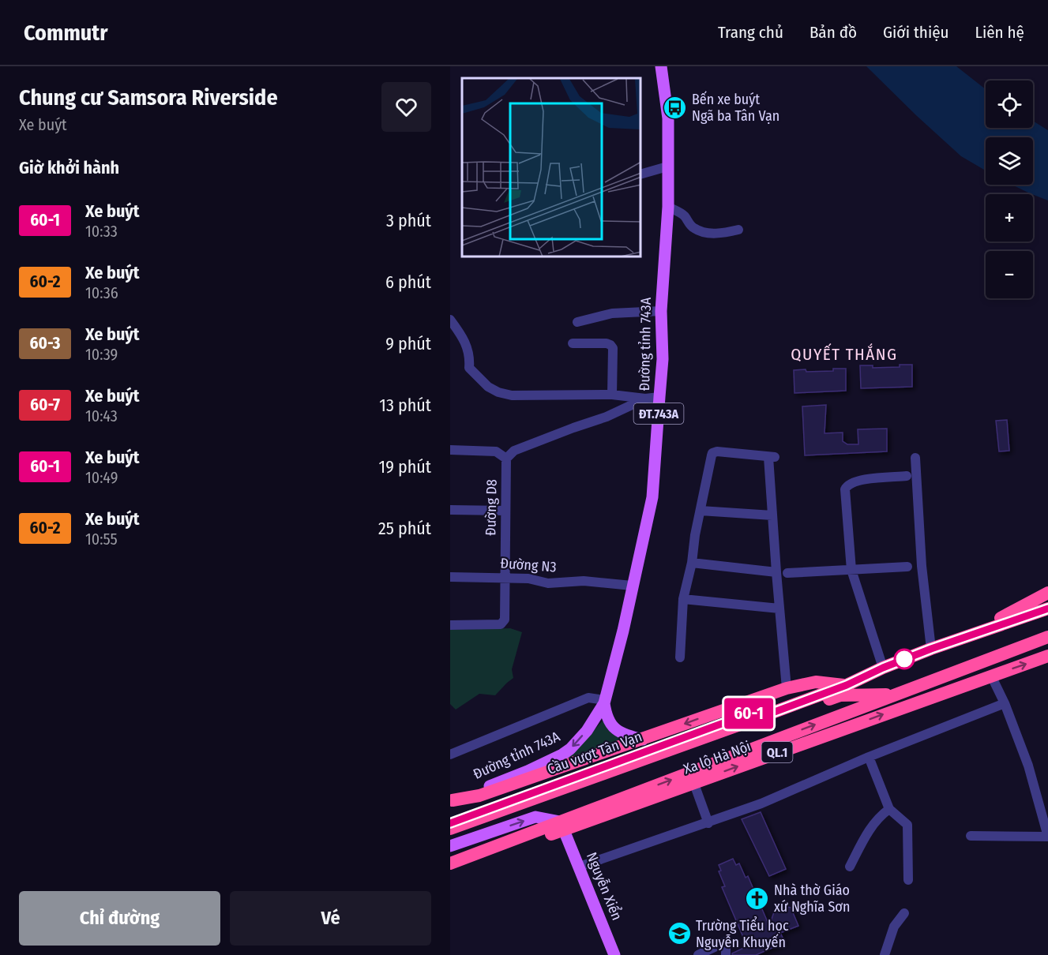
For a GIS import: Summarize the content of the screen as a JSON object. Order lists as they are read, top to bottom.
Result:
{
  "streets": {
    "highway": ["QL.1", "Cầu vượt Tân Vạn", "Xa lộ Hà Nội"],
    "main road": ["Đường tỉnh 743A", "ĐT.743A", "Nguyễn Xiển"],
    "street": ["Đường D8", "Đường N3"]
  },
  "crossings": [
    ["Đường tỉnh 743A", "Đường N3"],
    ["Đường D8", "Đường N3"],
    ["Cầu vượt Tân Vạn", "Xa lộ Hà Nội"],
    ["Xa lộ Hà Nội", "Nguyễn Xiển"]
  ],
  "districts": ["QUYẾT THẮNG"],
  "places": {
    "bus stop": ["Bến xe buýt Ngã ba Tân Vạn"],
    "church": ["Nhà thờ Giáo xứ Nghĩa Sơn"],
    "school or university": ["Trường Tiểu học Nguyễn Khuyến"]
  },
  "lines": ["bus line 60-1"],
  "page": {
    "header": "Commutr",
    "nav": [
      "Trang chủ",
      "Bản đồ",
      "Giới thiệu",
      "Liên hệ"
    ],
    "heading": [
      ["Chung cư Samsora Riverside", "Xe buýt"],
      "Giờ khởi hành"
    ],
    "on_map": "60-1",
    "map_buttons": ["+", "−"],
    "list": [
      {
        "mark": "60-1",
        "name": "Xe buýt",
        "note": "10:33",
        "value": "3 phút"
      },
      {
        "mark": "60-2",
        "name": "Xe buýt",
        "note": "10:36",
        "value": "6 phút"
      },
      {
        "mark": "60-3",
        "name": "Xe buýt",
        "note": "10:39",
        "value": "9 phút"
      },
      {
        "mark": "60-7",
        "name": "Xe buýt",
        "note": "10:43",
        "value": "13 phút"
      },
      {
        "mark": "60-1",
        "name": "Xe buýt",
        "note": "10:49",
        "value": "19 phút"
      },
      {
        "mark": "60-2",
        "name": "Xe buýt",
        "note": "10:55",
        "value": "25 phút"
      }
    ],
    "buttons": ["Chỉ đường", "Vé"]
  }
}
